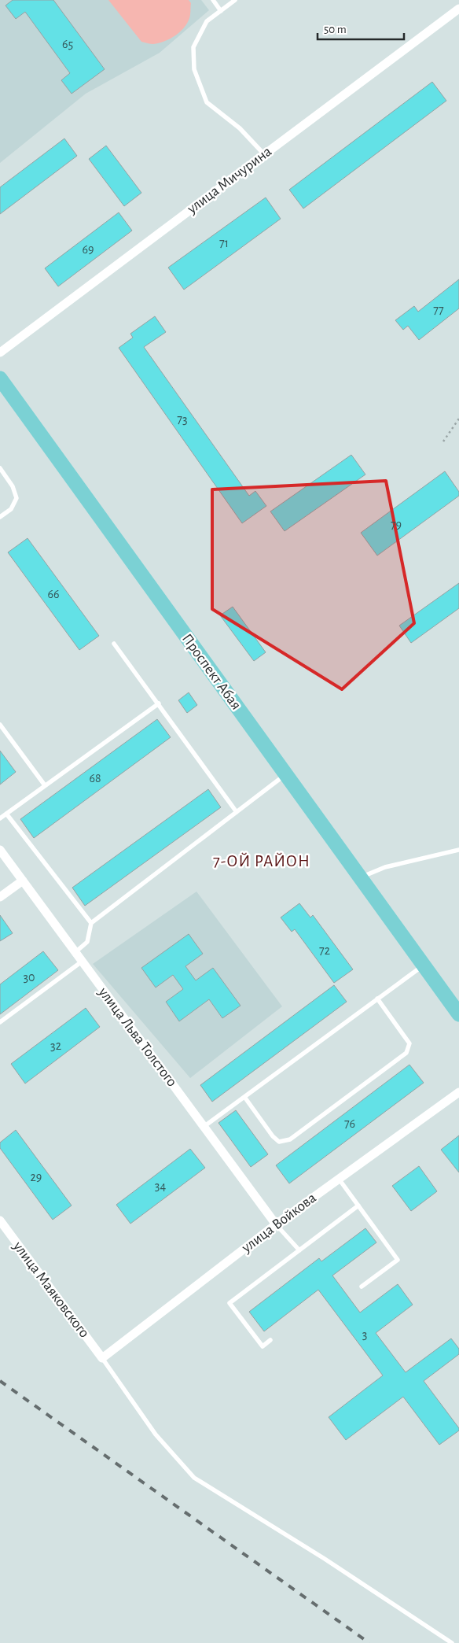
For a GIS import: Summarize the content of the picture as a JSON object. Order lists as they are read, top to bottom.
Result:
{
  "streets": {
    "main road": ["Проспект Абая"],
    "street": [
      "улица Мичурина",
      "улица Льва Толстого",
      "улица Войкова",
      "улица Маяковского"
    ]
  },
  "crossings": [
    ["улица Льва Толстого", "улица Войкова"],
    ["улица Войкова", "улица Маяковского"]
  ],
  "districts": ["7-ОЙ РАЙОН"],
  "house_numbers": [
    "65",
    "71",
    "69",
    "77",
    "73",
    "79",
    "66",
    "68",
    "72",
    "30",
    "32",
    "76",
    "29",
    "34",
    "3"
  ],
  "scale_bar": "50 m"
}
